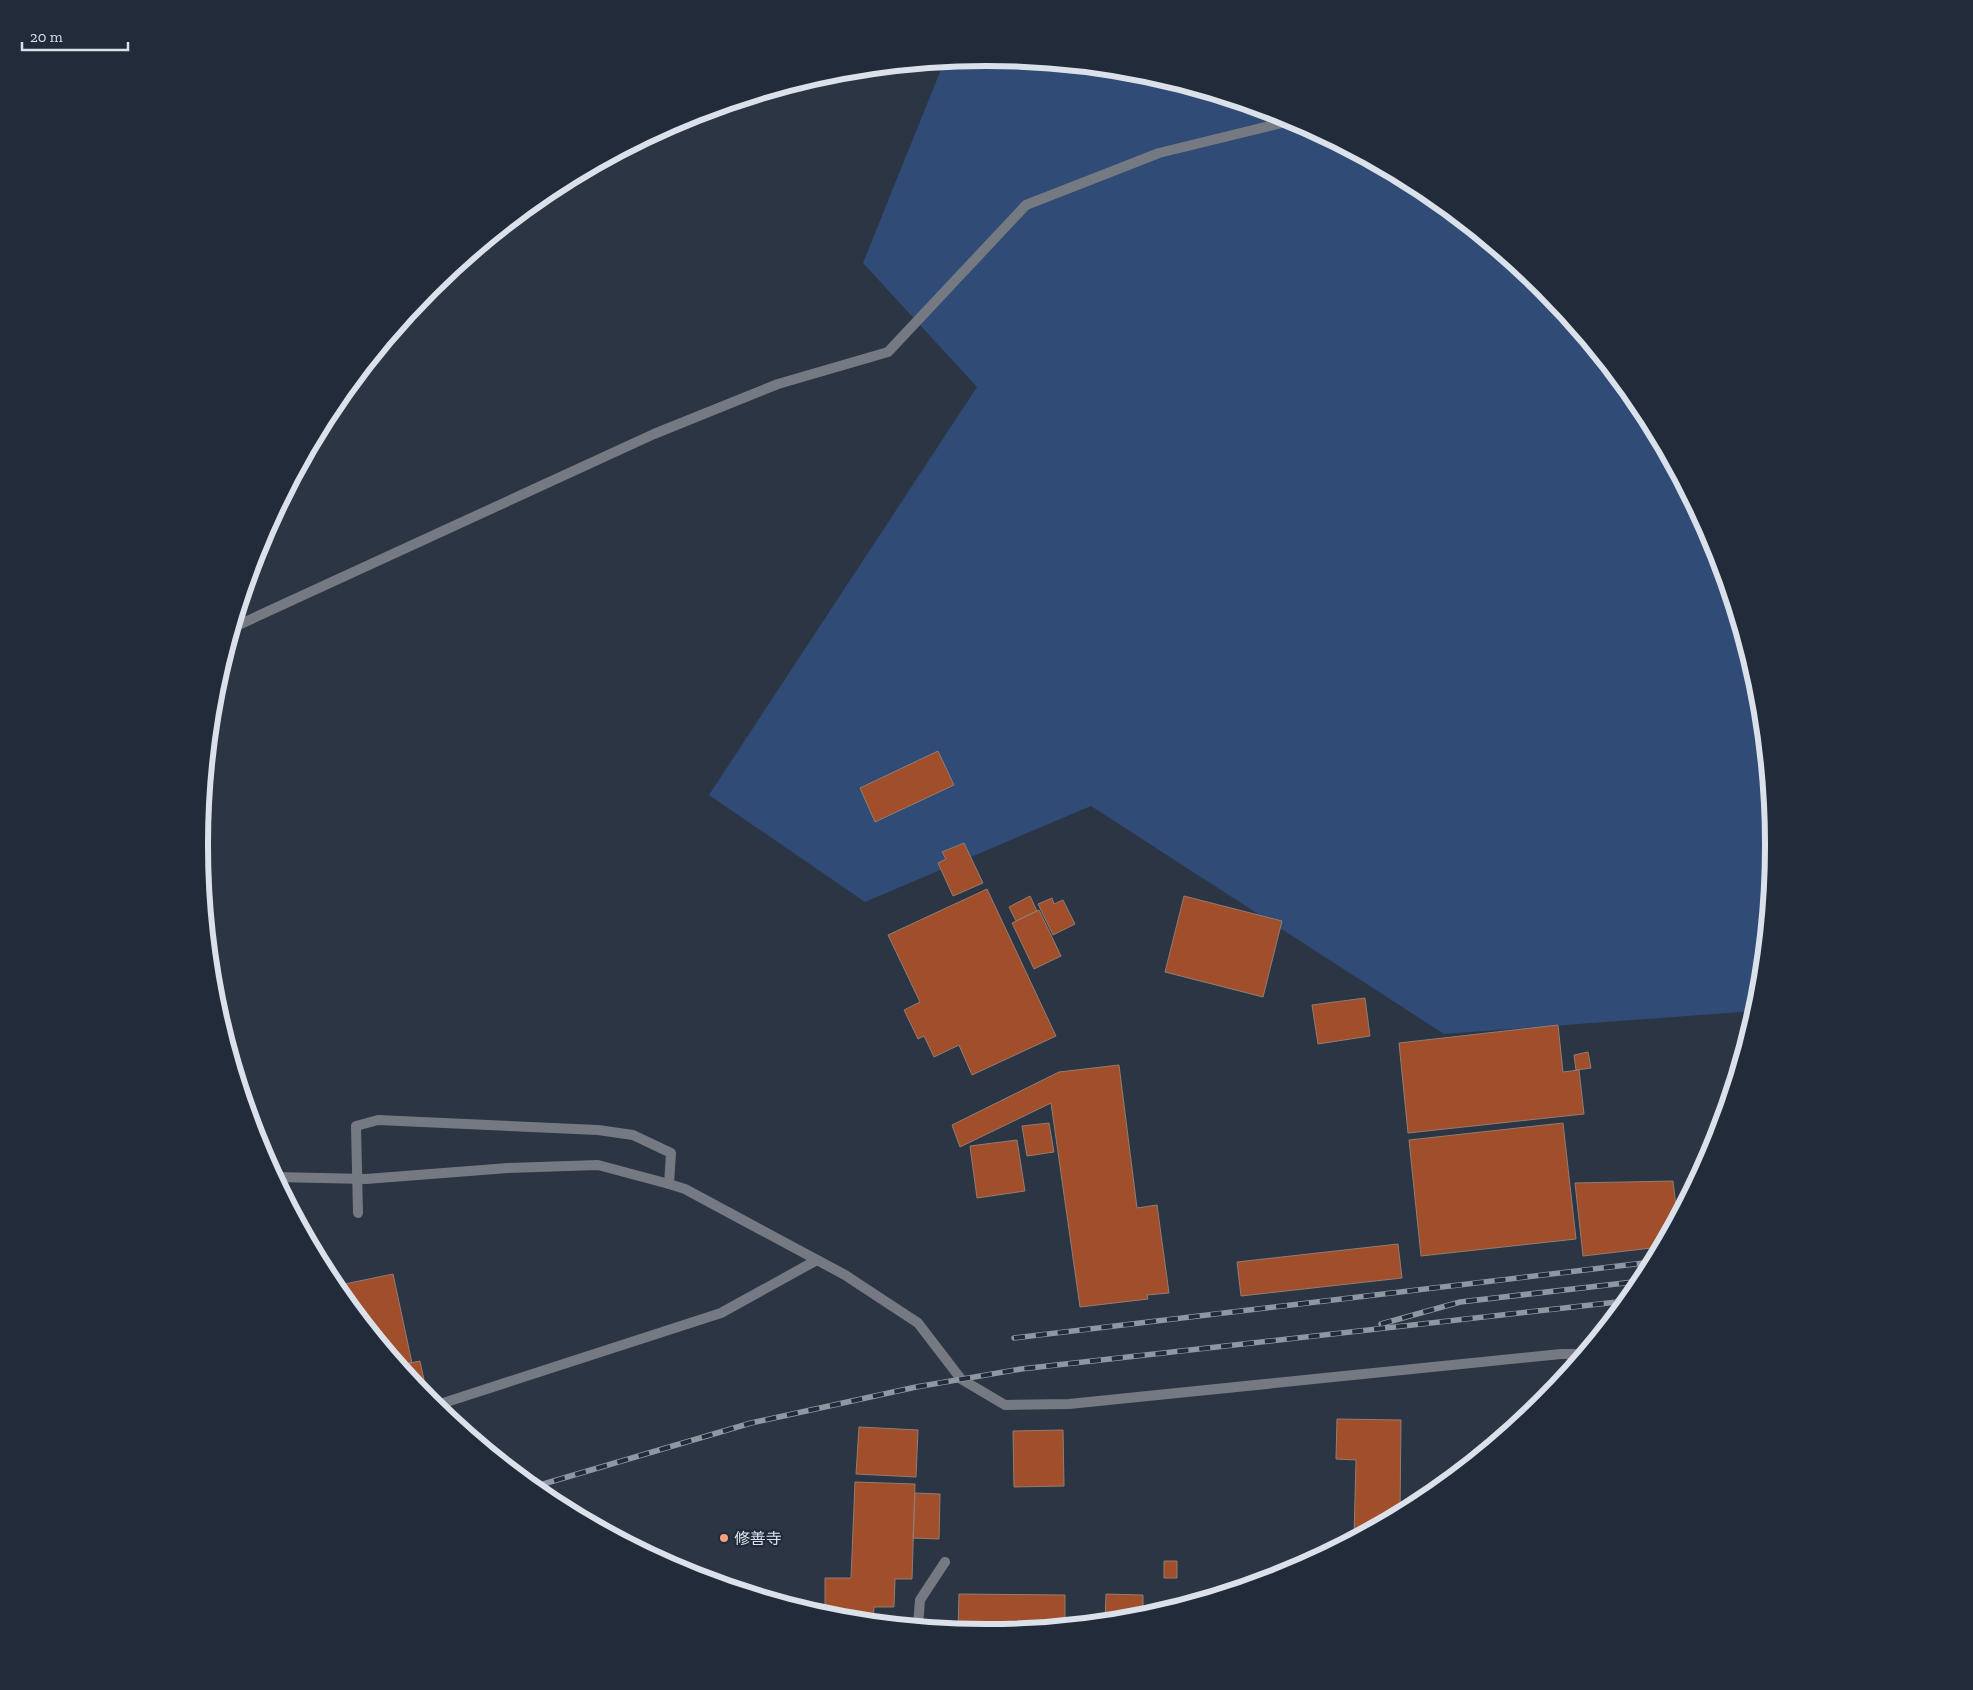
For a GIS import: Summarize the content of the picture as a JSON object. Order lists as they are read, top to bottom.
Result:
{
  "places": ["修善寺"],
  "scale_bar": "20 m"
}
